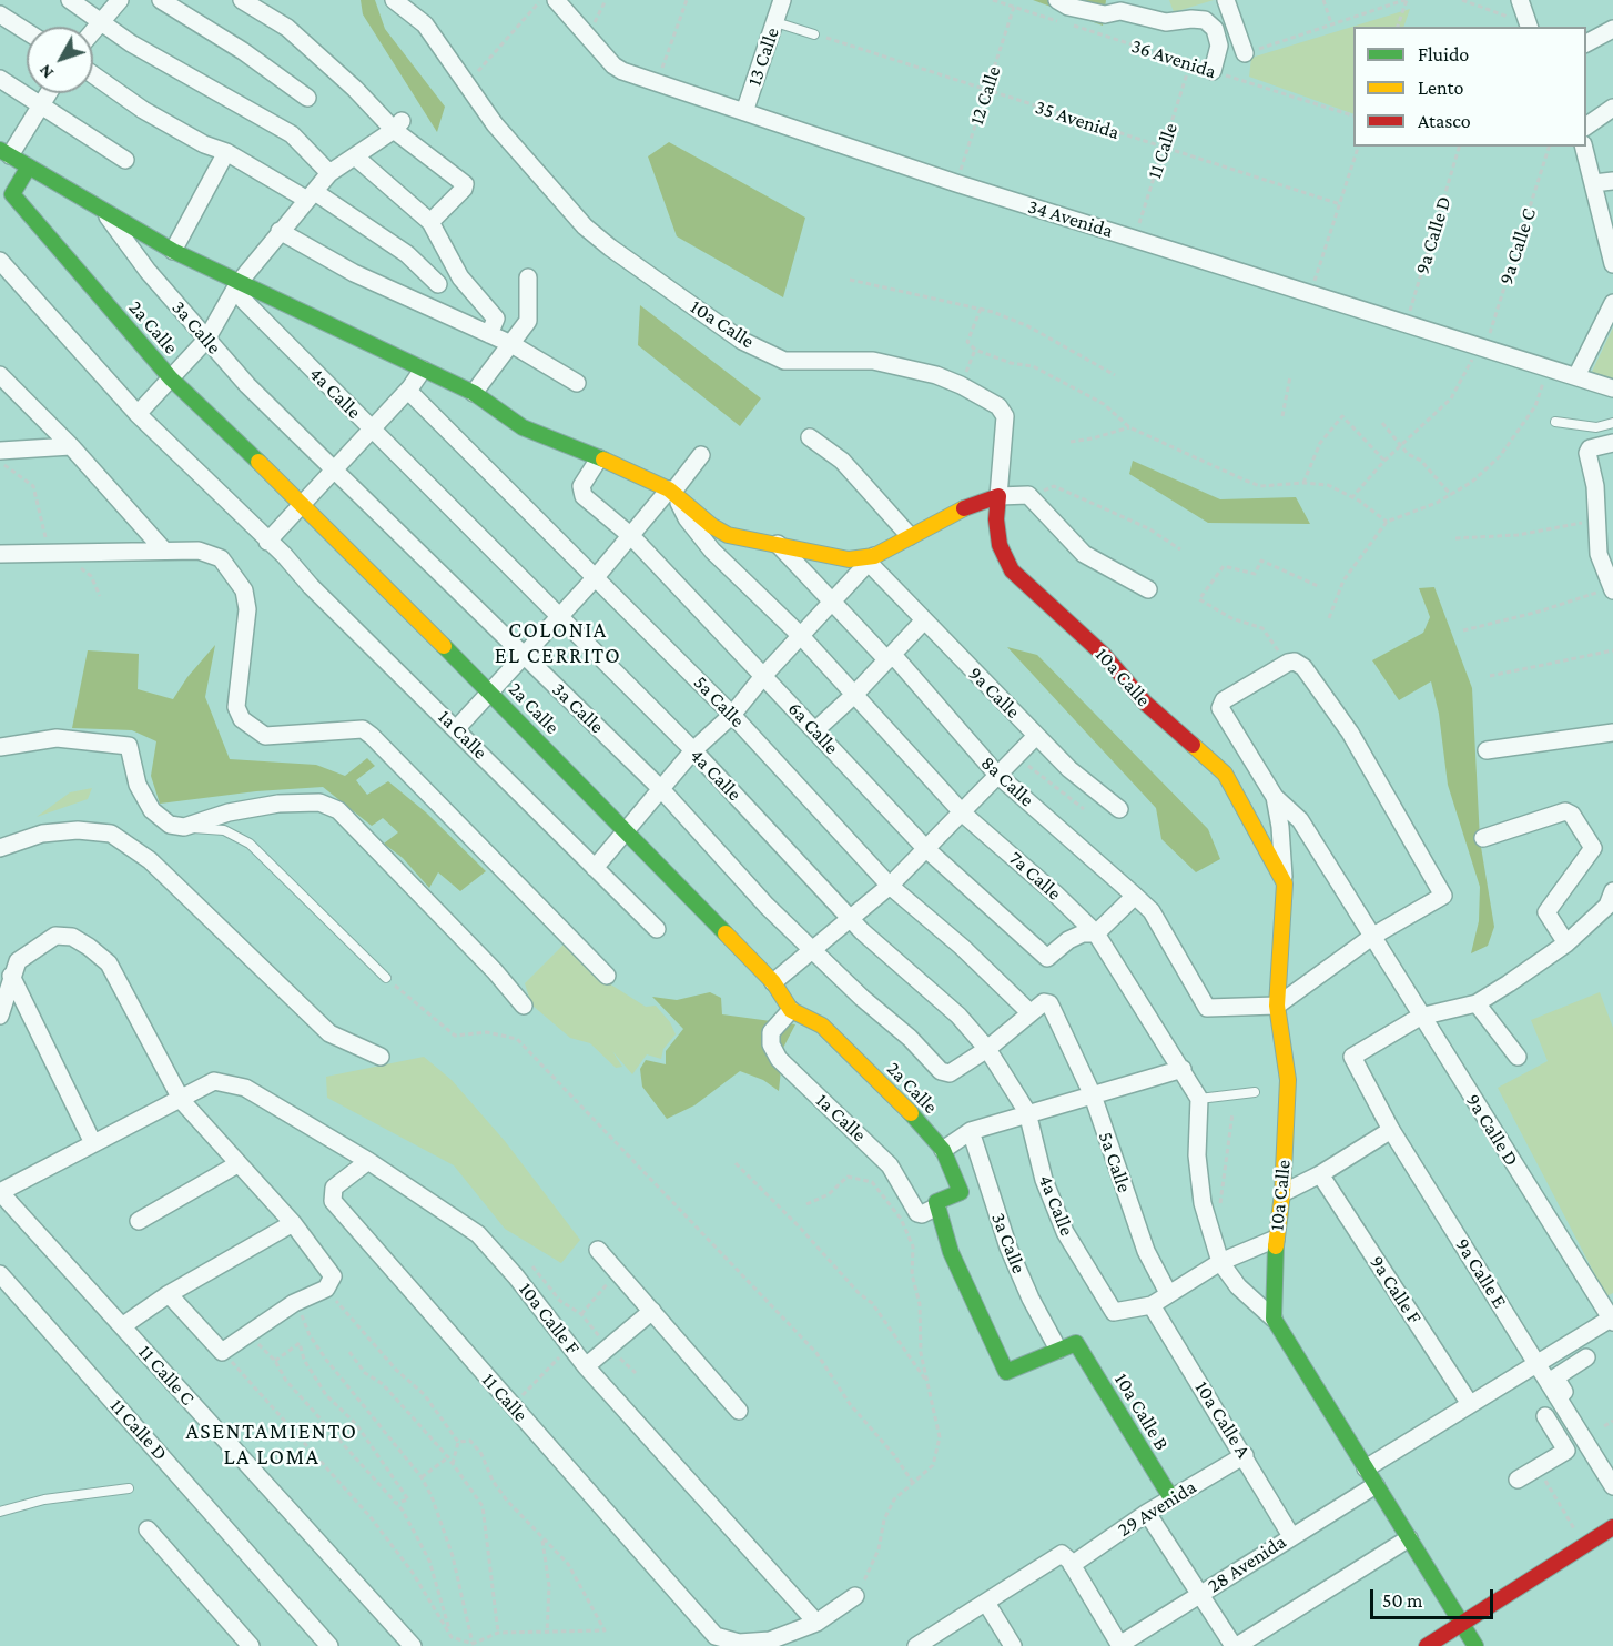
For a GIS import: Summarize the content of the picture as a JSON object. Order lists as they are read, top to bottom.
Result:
{
  "streets": {
    "street": [
      "13 Calle",
      "11 Calle",
      "34 Avenida",
      "9a Calle D",
      "10a Calle",
      "2a Calle",
      "3a Calle",
      "4a Calle",
      "9a Calle",
      "5a Calle",
      "6a Calle",
      "1a Calle",
      "8a Calle",
      "7a Calle",
      "9a Calle E",
      "9a Calle F",
      "10a Calle F",
      "11 Calle C",
      "10a Calle B",
      "10a Calle A",
      "11 Calle D",
      "29 Avenida",
      "28 Avenida"
    ],
    "path": [
      "36 Avenida",
      "12 Calle",
      "35 Avenida",
      "9a Calle C"
    ]
  },
  "crossings": [
    ["13 Calle", "34 Avenida"],
    ["36 Avenida", "12 Calle"],
    ["36 Avenida", "11 Calle"],
    ["12 Calle", "35 Avenida"],
    ["12 Calle", "34 Avenida"],
    ["35 Avenida", "11 Calle"],
    ["11 Calle", "34 Avenida"],
    ["11 Calle", "10a Calle F"],
    ["34 Avenida", "9a Calle D"],
    ["34 Avenida", "9a Calle C"],
    ["9a Calle D", "9a Calle E"],
    ["10a Calle", "8a Calle"],
    ["2a Calle", "1a Calle"],
    ["3a Calle", "4a Calle"],
    ["3a Calle", "5a Calle"],
    ["3a Calle", "10a Calle B"],
    ["4a Calle", "10a Calle A"],
    ["6a Calle", "7a Calle"],
    ["10a Calle B", "29 Avenida"],
    ["10a Calle A", "29 Avenida"],
    ["10a Calle A", "28 Avenida"]
  ],
  "districts": ["COLONIA EL CERRITO", "ASENTAMIENTO LA LOMA"],
  "legend": ["Fluido", "Lento", "Atasco"],
  "scale_bar": "50 m",
  "north": "bottom left"
}
